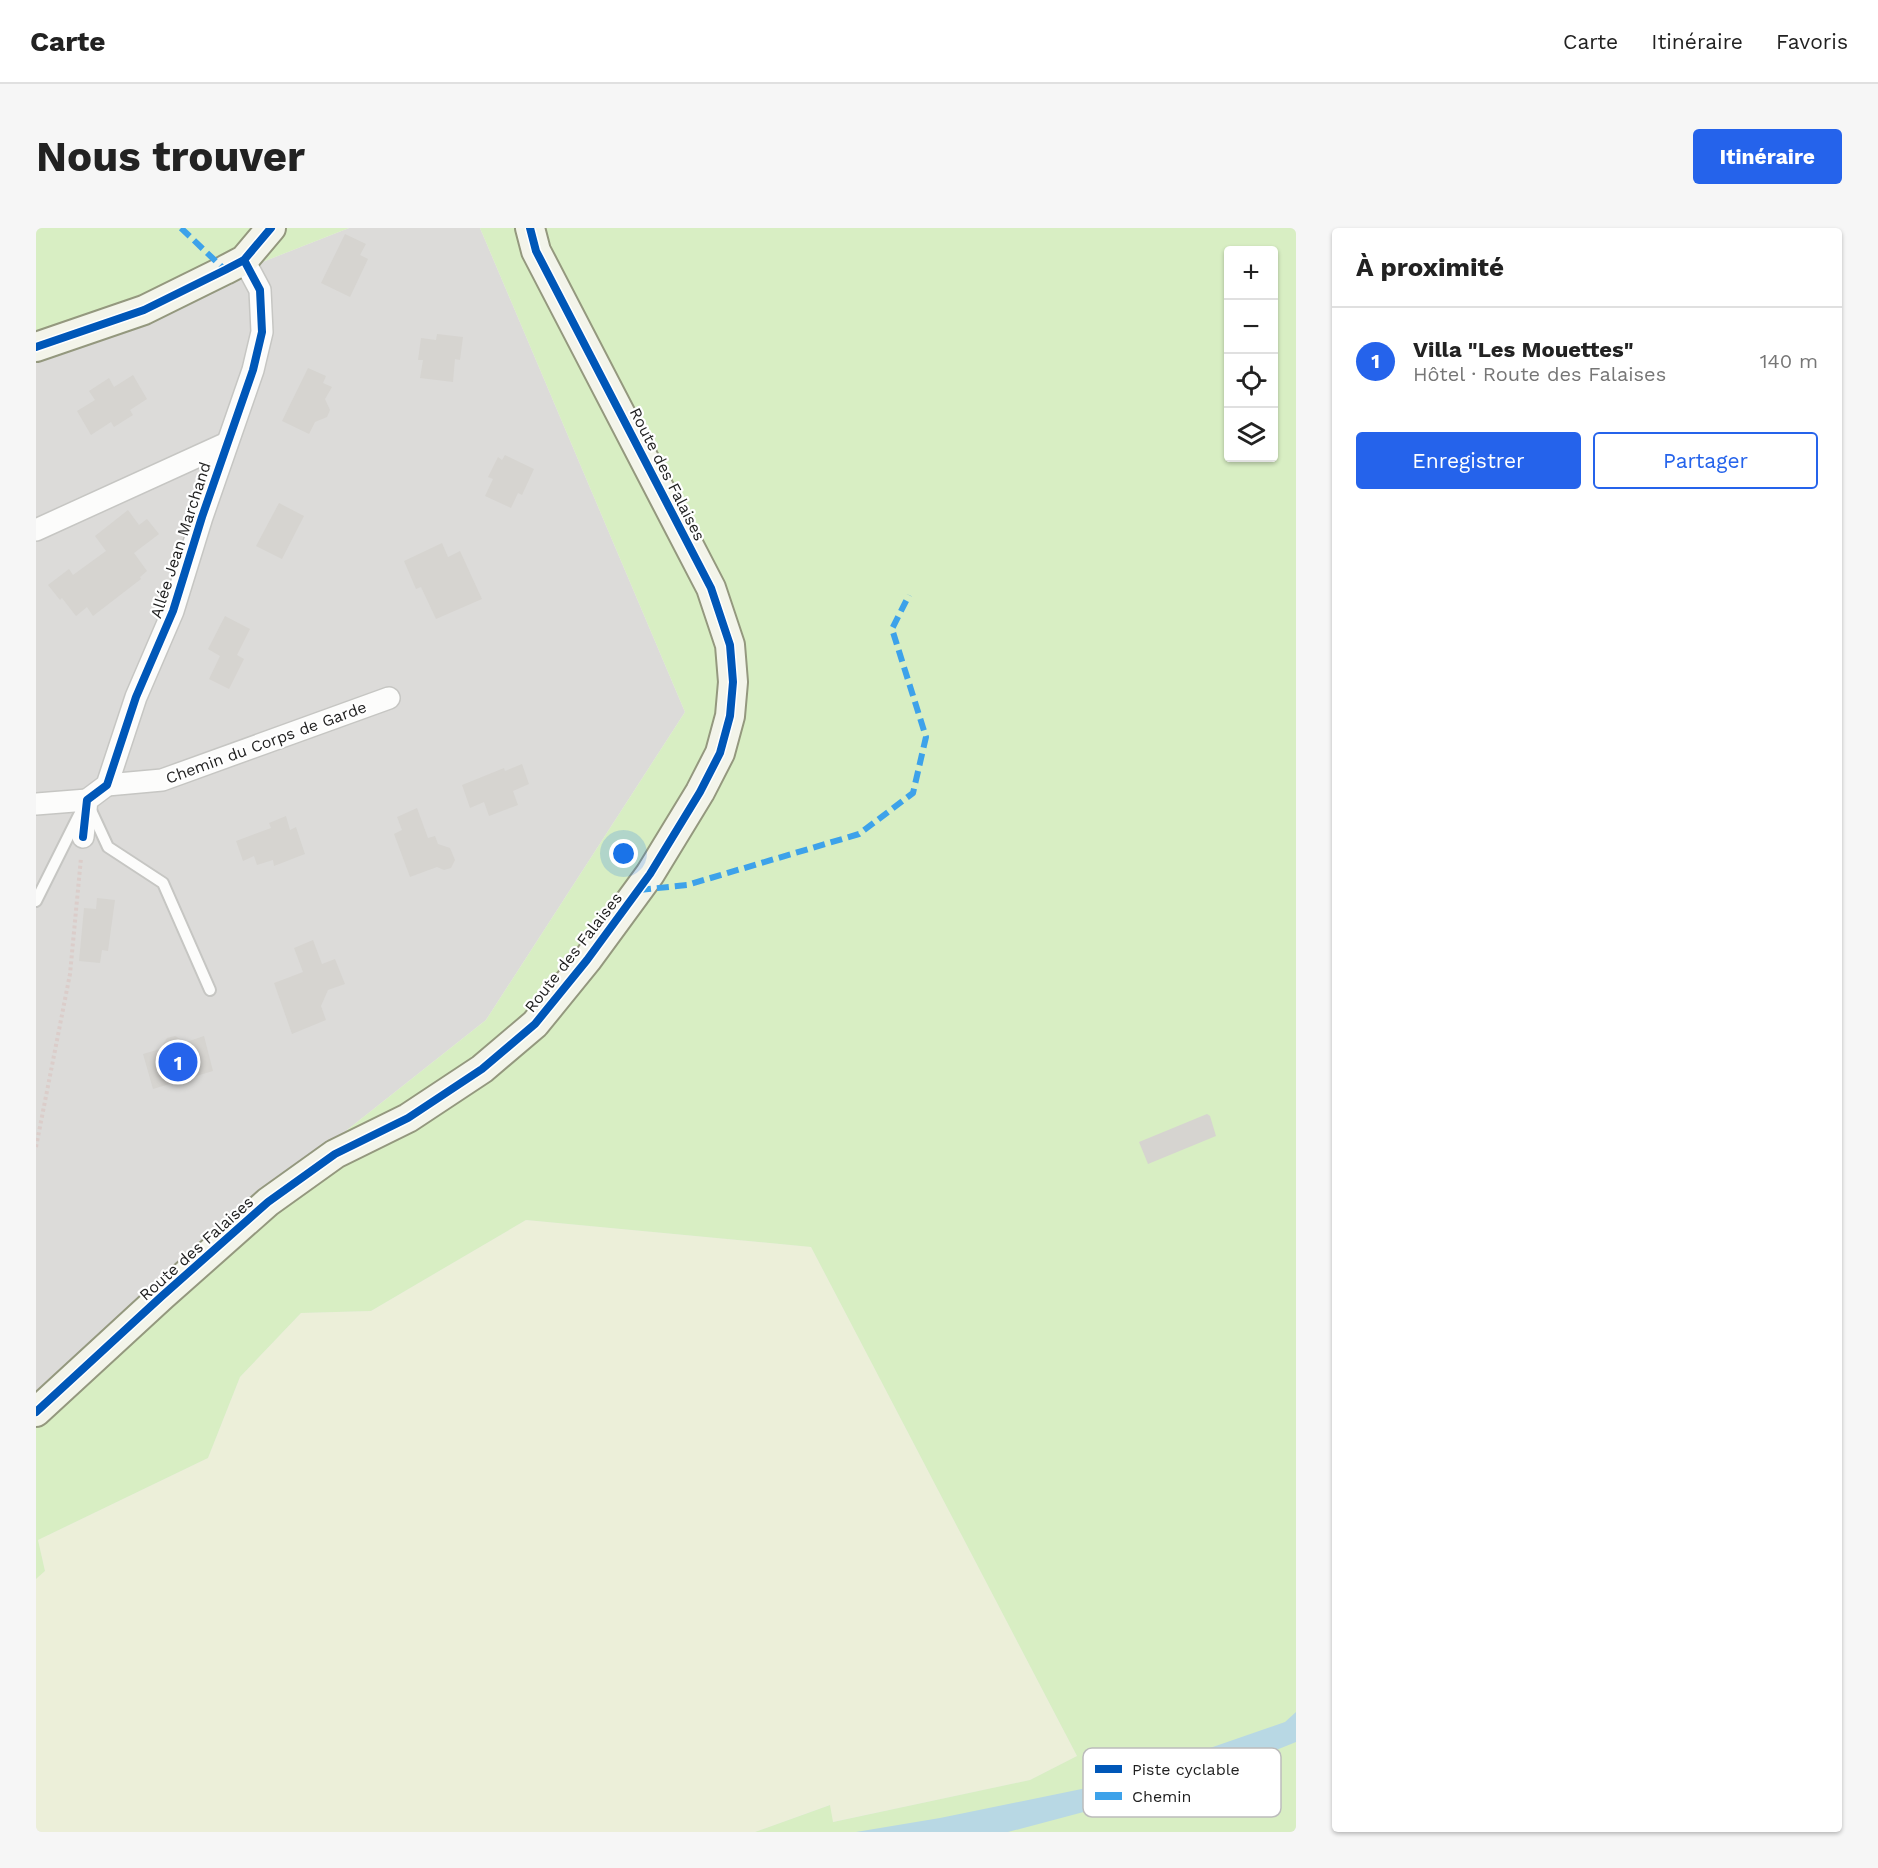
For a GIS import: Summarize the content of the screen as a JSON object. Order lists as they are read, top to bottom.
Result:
{
  "streets": {
    "main road": ["Route des Falaises"],
    "street": ["Allée Jean Marchand", "Chemin du Corps de Garde"]
  },
  "crossings": [
    ["Allée Jean Marchand", "Chemin du Corps de Garde"]
  ],
  "legend": ["Piste cyclable", "Chemin"],
  "page": {
    "header": "Carte",
    "nav": ["Carte", "Itinéraire", "Favoris"],
    "buttons": [
      "Itinéraire",
      ["Enregistrer", "Partager"]
    ],
    "title": "Nous trouver",
    "heading": "À proximité",
    "map_buttons": ["+", "−"],
    "list": [
      {
        "mark": "1",
        "name": "Villa \"Les Mouettes\"",
        "note": "Hôtel · Route des Falaises",
        "value": "140 m"
      }
    ],
    "pins": "1"
  }
}
